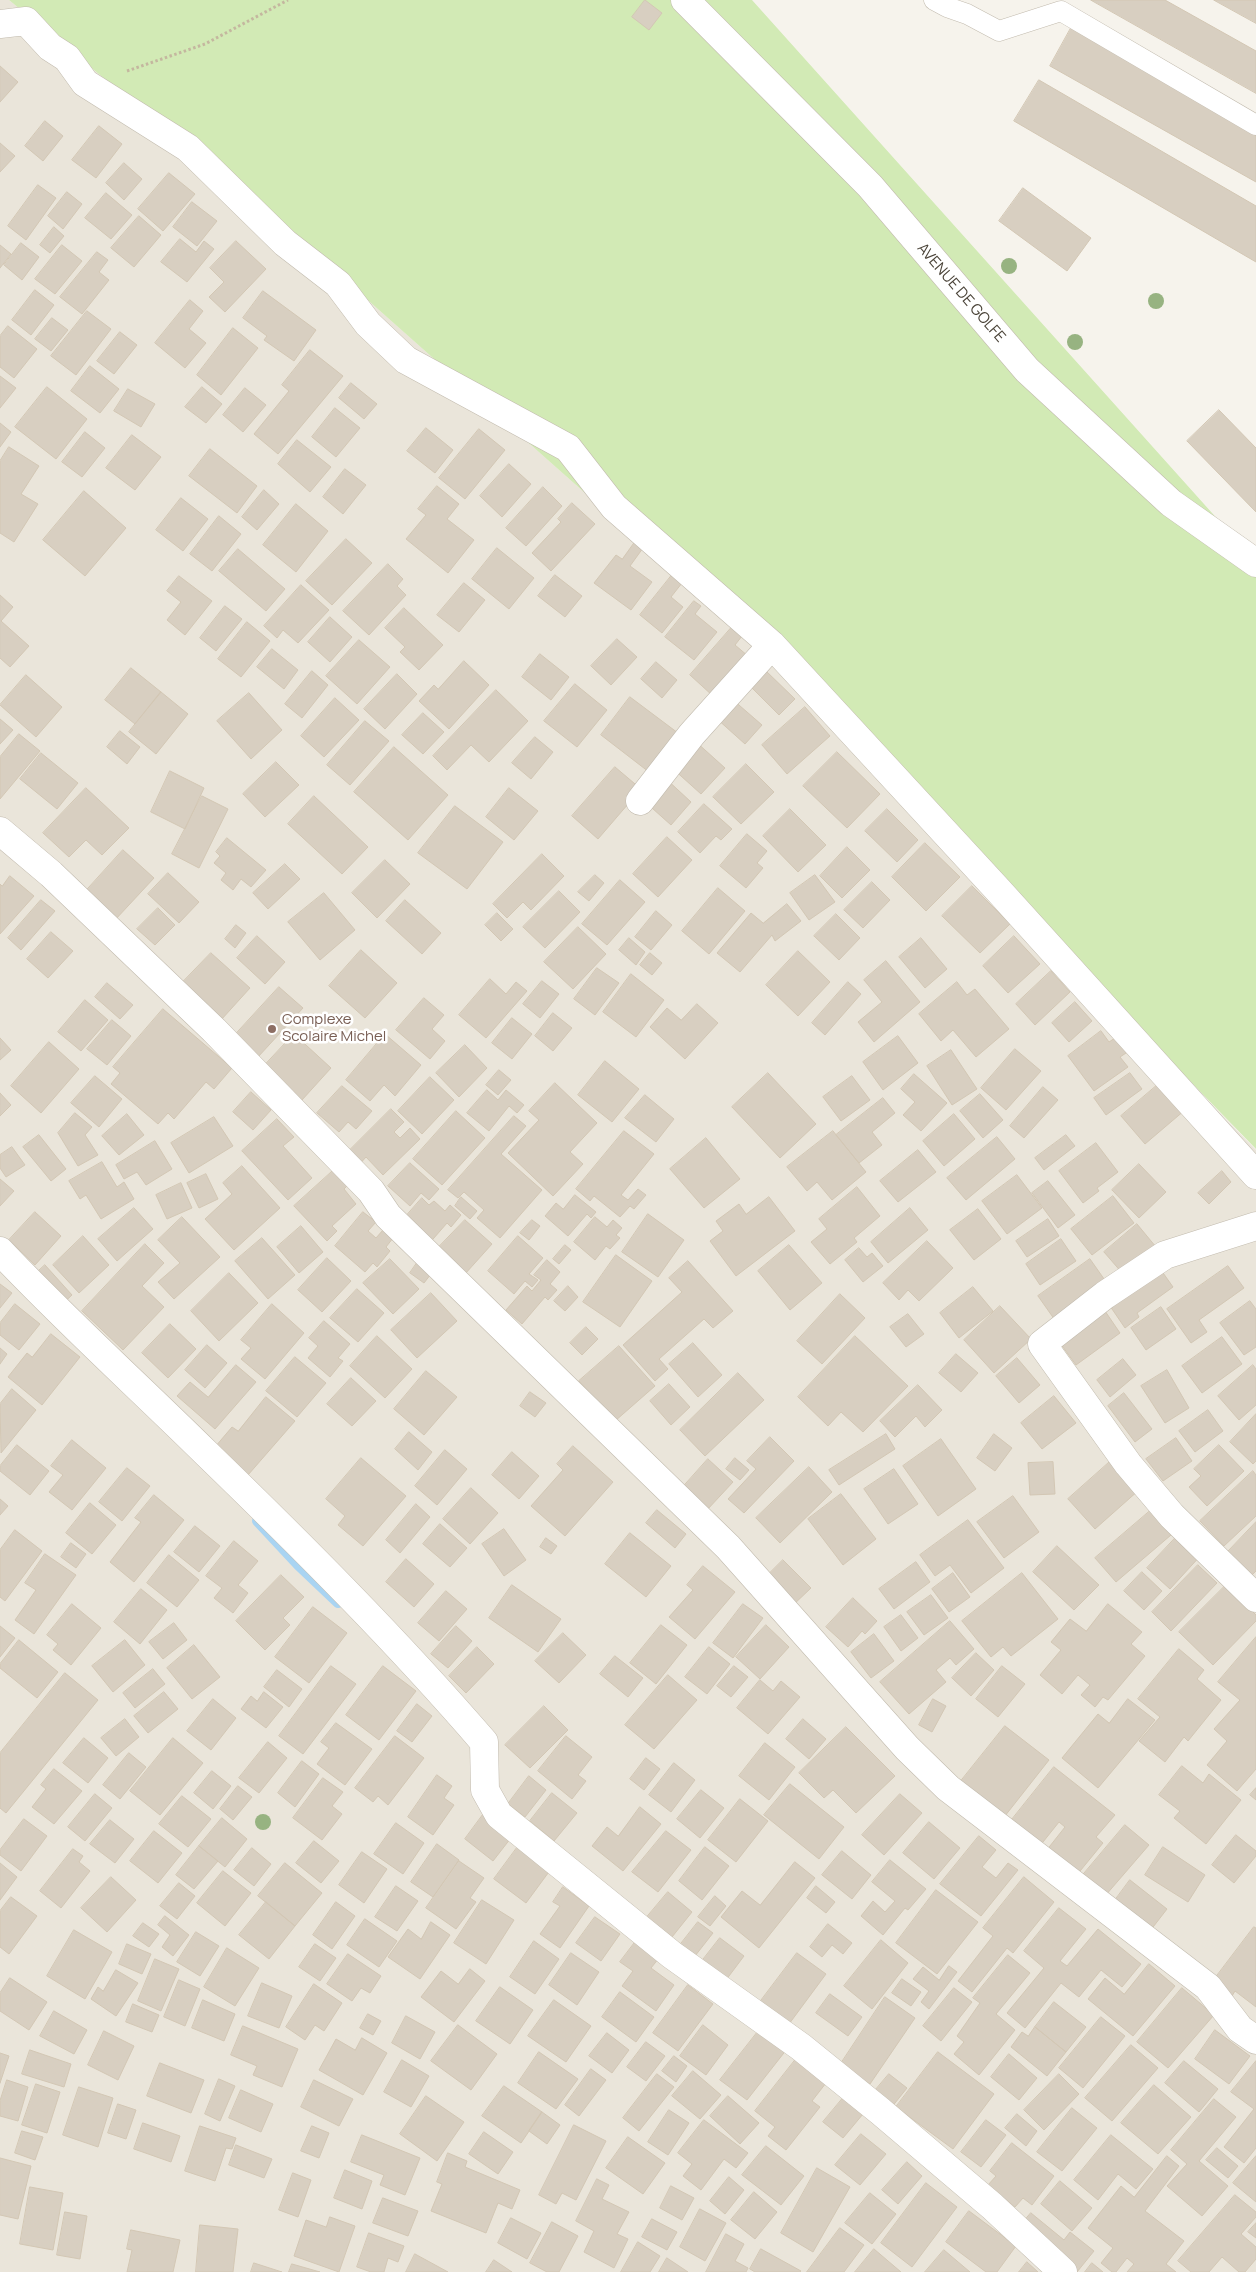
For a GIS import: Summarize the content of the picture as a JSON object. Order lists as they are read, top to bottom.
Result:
{
  "streets": {
    "street": ["AVENUE DE GOLFE"]
  },
  "places": ["Complexe Scolaire Michel"]
}
